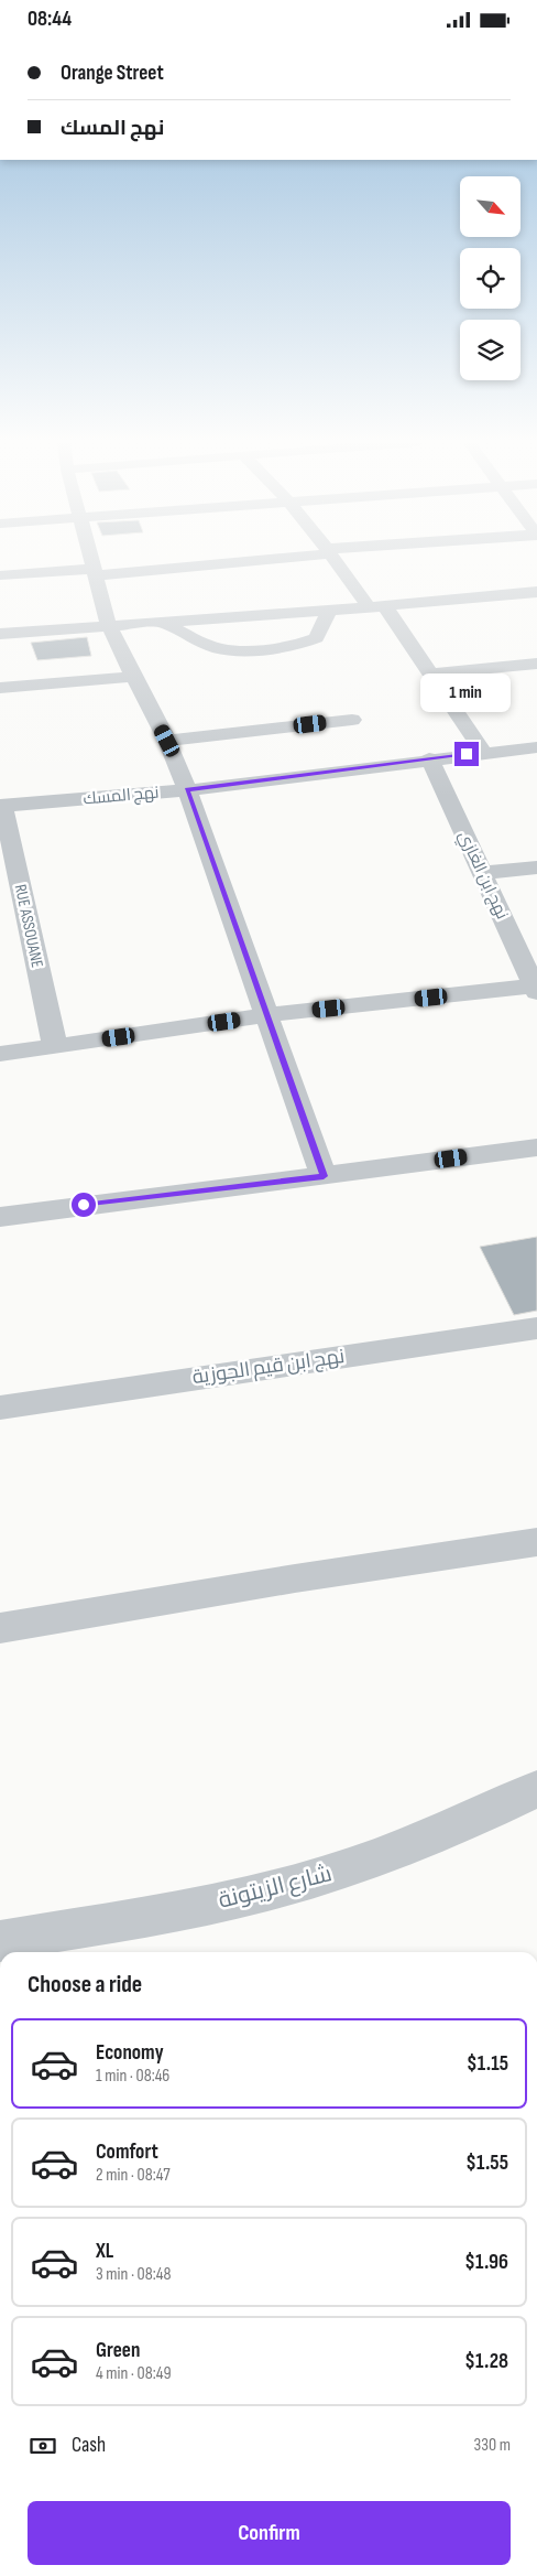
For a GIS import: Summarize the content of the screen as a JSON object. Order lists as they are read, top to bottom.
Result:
{
  "streets": {
    "street": [
      "نهج المسك",
      "نهج ابن الغازي",
      "RUE ASSOUANE",
      "نهج ابن قيم الجوزية",
      "شارع الزيتونة"
    ]
  },
  "crossings": [
    ["نهج المسك", "نهج ابن الغازي"],
    ["نهج المسك", "RUE ASSOUANE"]
  ],
  "north": "bottom right",
  "page": {
    "status": "08:44",
    "banner": ["Orange Street", "نهج المسك"],
    "bubble": "1 min",
    "heading": "Choose a ride",
    "list": [
      {
        "name": "Economy",
        "note": "1 min · 08:46",
        "value": "$1.15"
      },
      {
        "name": "Comfort",
        "note": "2 min · 08:47",
        "value": "$1.55"
      },
      {
        "name": "XL",
        "note": "3 min · 08:48",
        "value": "$1.96"
      },
      {
        "name": "Green",
        "note": "4 min · 08:49",
        "value": "$1.28"
      }
    ],
    "pay": ["Cash", "330 m"],
    "buttons": "Confirm"
  }
}
